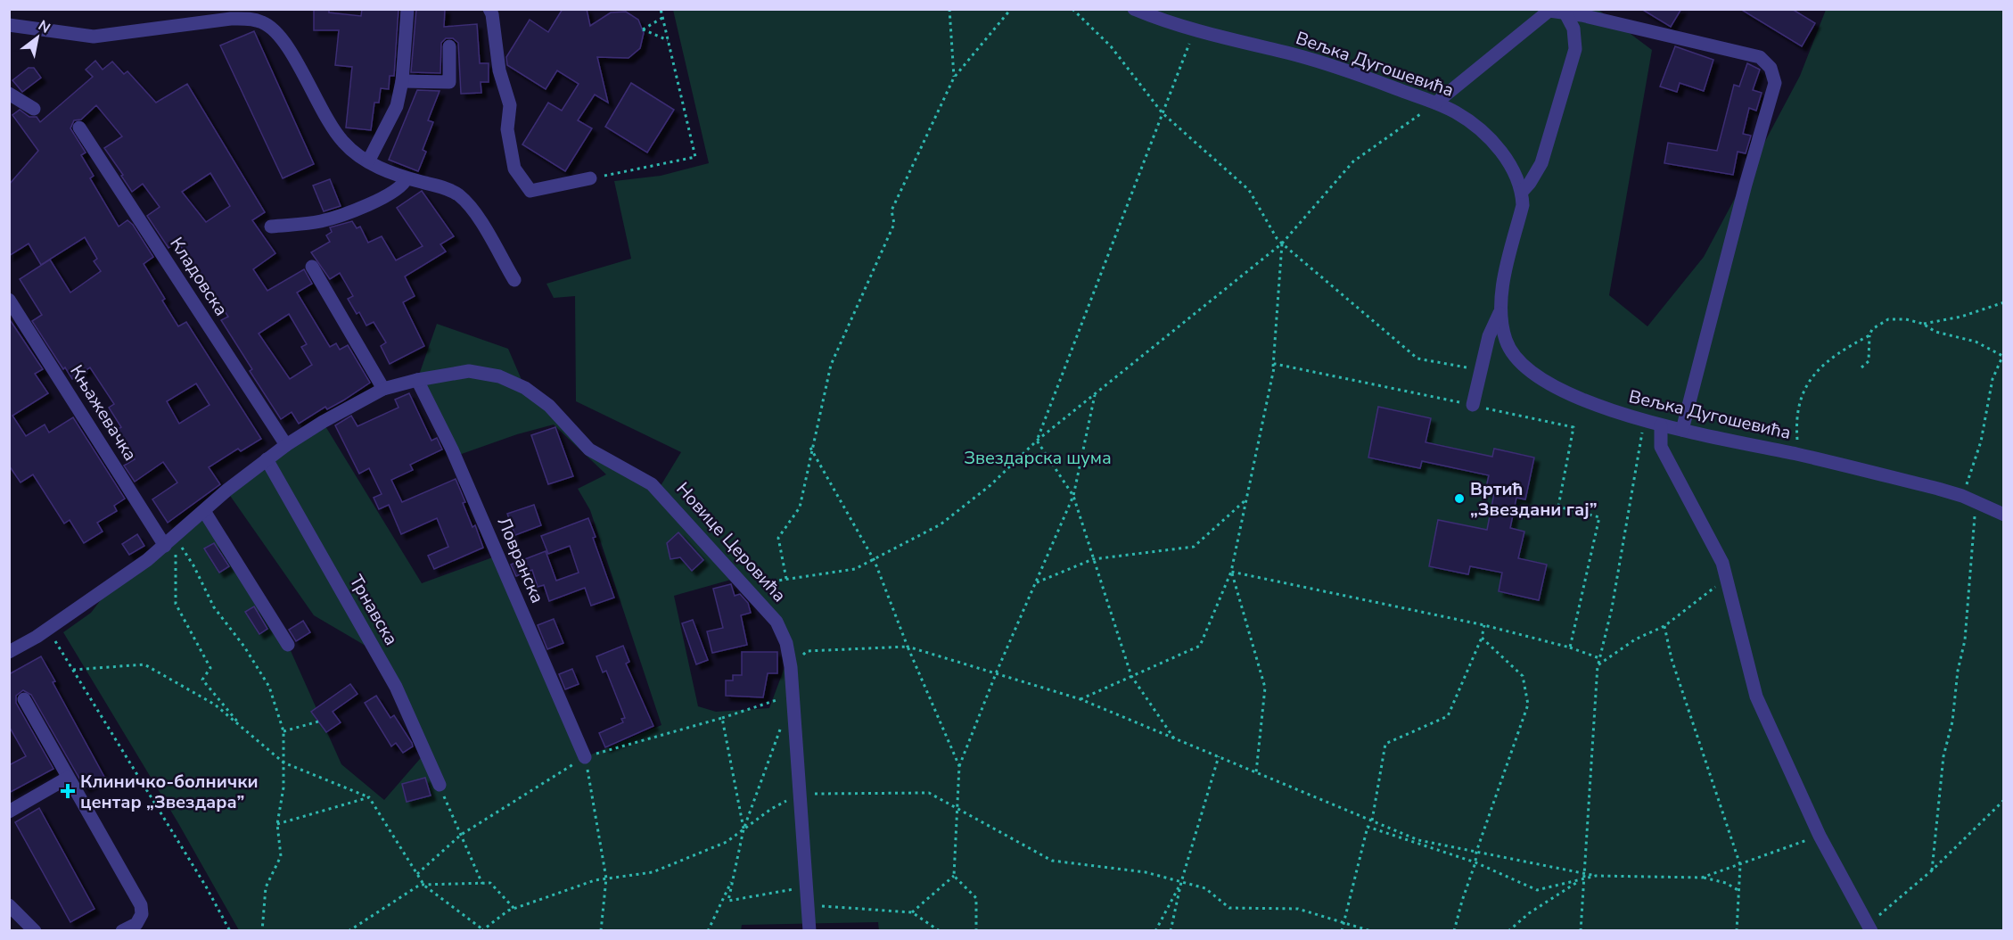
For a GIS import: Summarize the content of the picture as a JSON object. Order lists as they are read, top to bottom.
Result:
{
  "streets": {
    "street": [
      "Вељка Дугошевића",
      "Кладовска",
      "Књажевачка",
      "Новице Церовића",
      "Ловранска",
      "Трнавска"
    ]
  },
  "crossings": [
    ["Новице Церовића", "Ловранска"]
  ],
  "parks": ["Звездарска шума"],
  "places": {
    "other": ["Вртић „Звездани гај”"],
    "health": ["Клиничко-болнички центар „Звездара”"]
  },
  "north": "top right"
}
